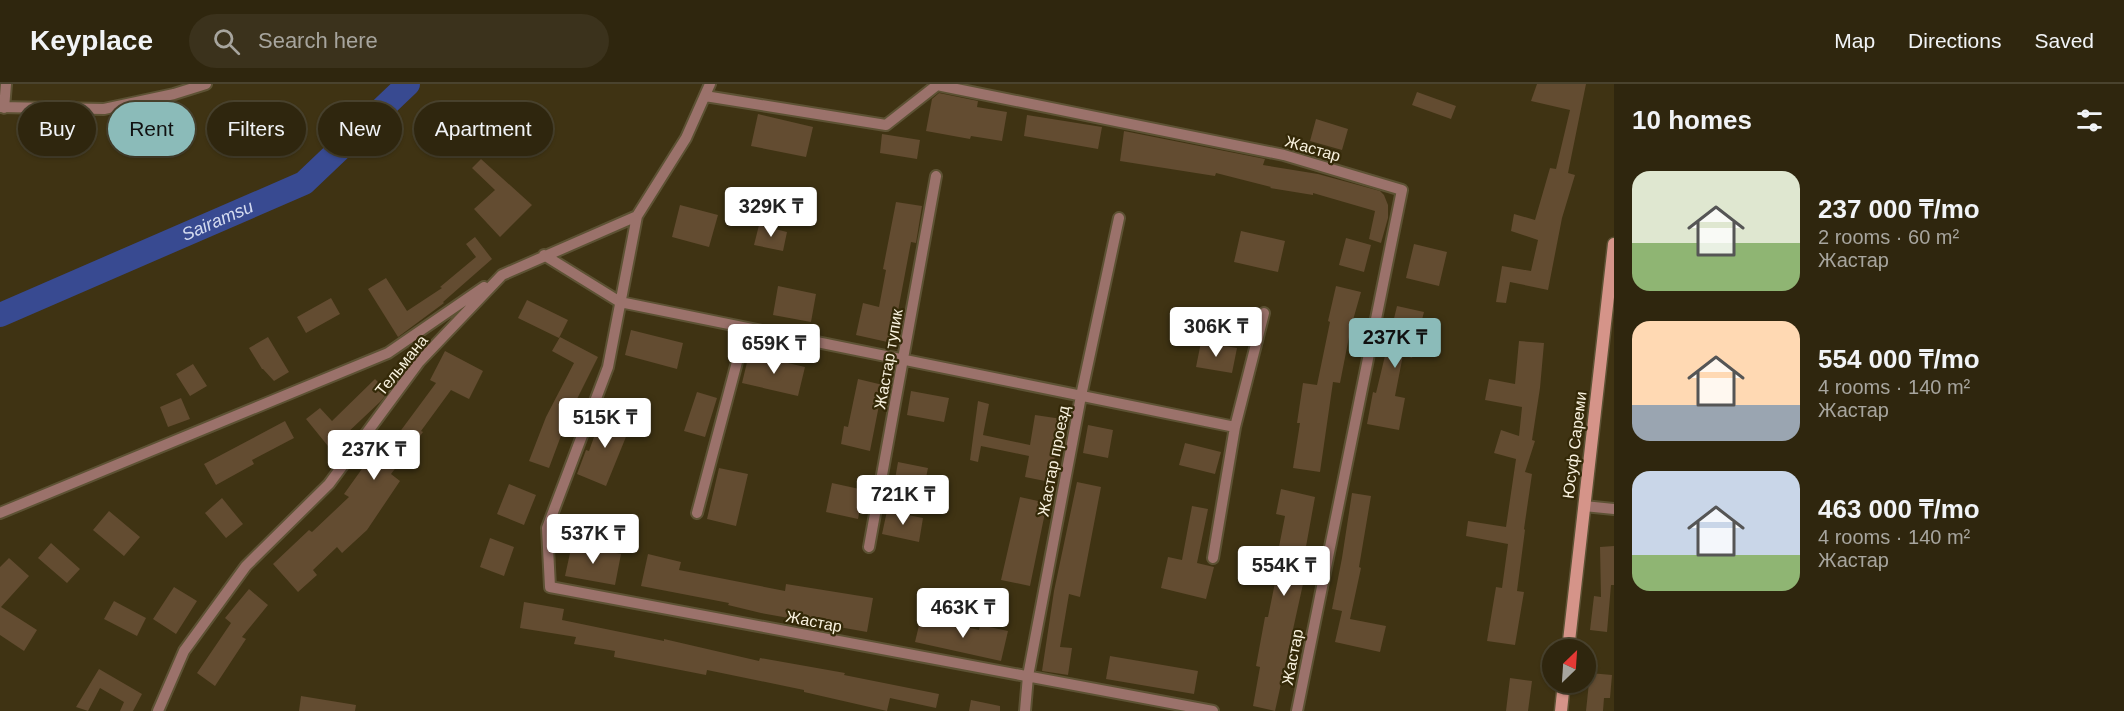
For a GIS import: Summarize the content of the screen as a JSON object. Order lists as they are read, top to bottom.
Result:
{
  "streets": {
    "main road": ["Юсуф Сареми"],
    "street": [
      "Жастар",
      "Жастар тупик",
      "Тельмана",
      "Жастар проезд"
    ]
  },
  "crossings": [
    ["Жастар", "Жастар проезд"]
  ],
  "water": ["Sairamsu"],
  "north": "top right",
  "page": {
    "header": "Keyplace",
    "search": "Search here",
    "nav": ["Map", "Directions", "Saved"],
    "heading": "10 homes",
    "chip": [
      "Buy",
      "Rent",
      "Filters",
      "New",
      "Apartment"
    ],
    "list": [
      {
        "name": "237 000 ₸/mo",
        "note": "2 rooms · 60 m² · Жастар"
      },
      {
        "name": "554 000 ₸/mo",
        "note": "4 rooms · 140 m² · Жастар"
      },
      {
        "name": "463 000 ₸/mo",
        "note": "4 rooms · 140 m² · Жастар"
      }
    ],
    "price": [
      "329K ₸",
      "306K ₸",
      "237K ₸",
      "659K ₸",
      "515K ₸",
      "237K ₸",
      "721K ₸",
      "537K ₸",
      "554K ₸",
      "463K ₸"
    ]
  }
}
